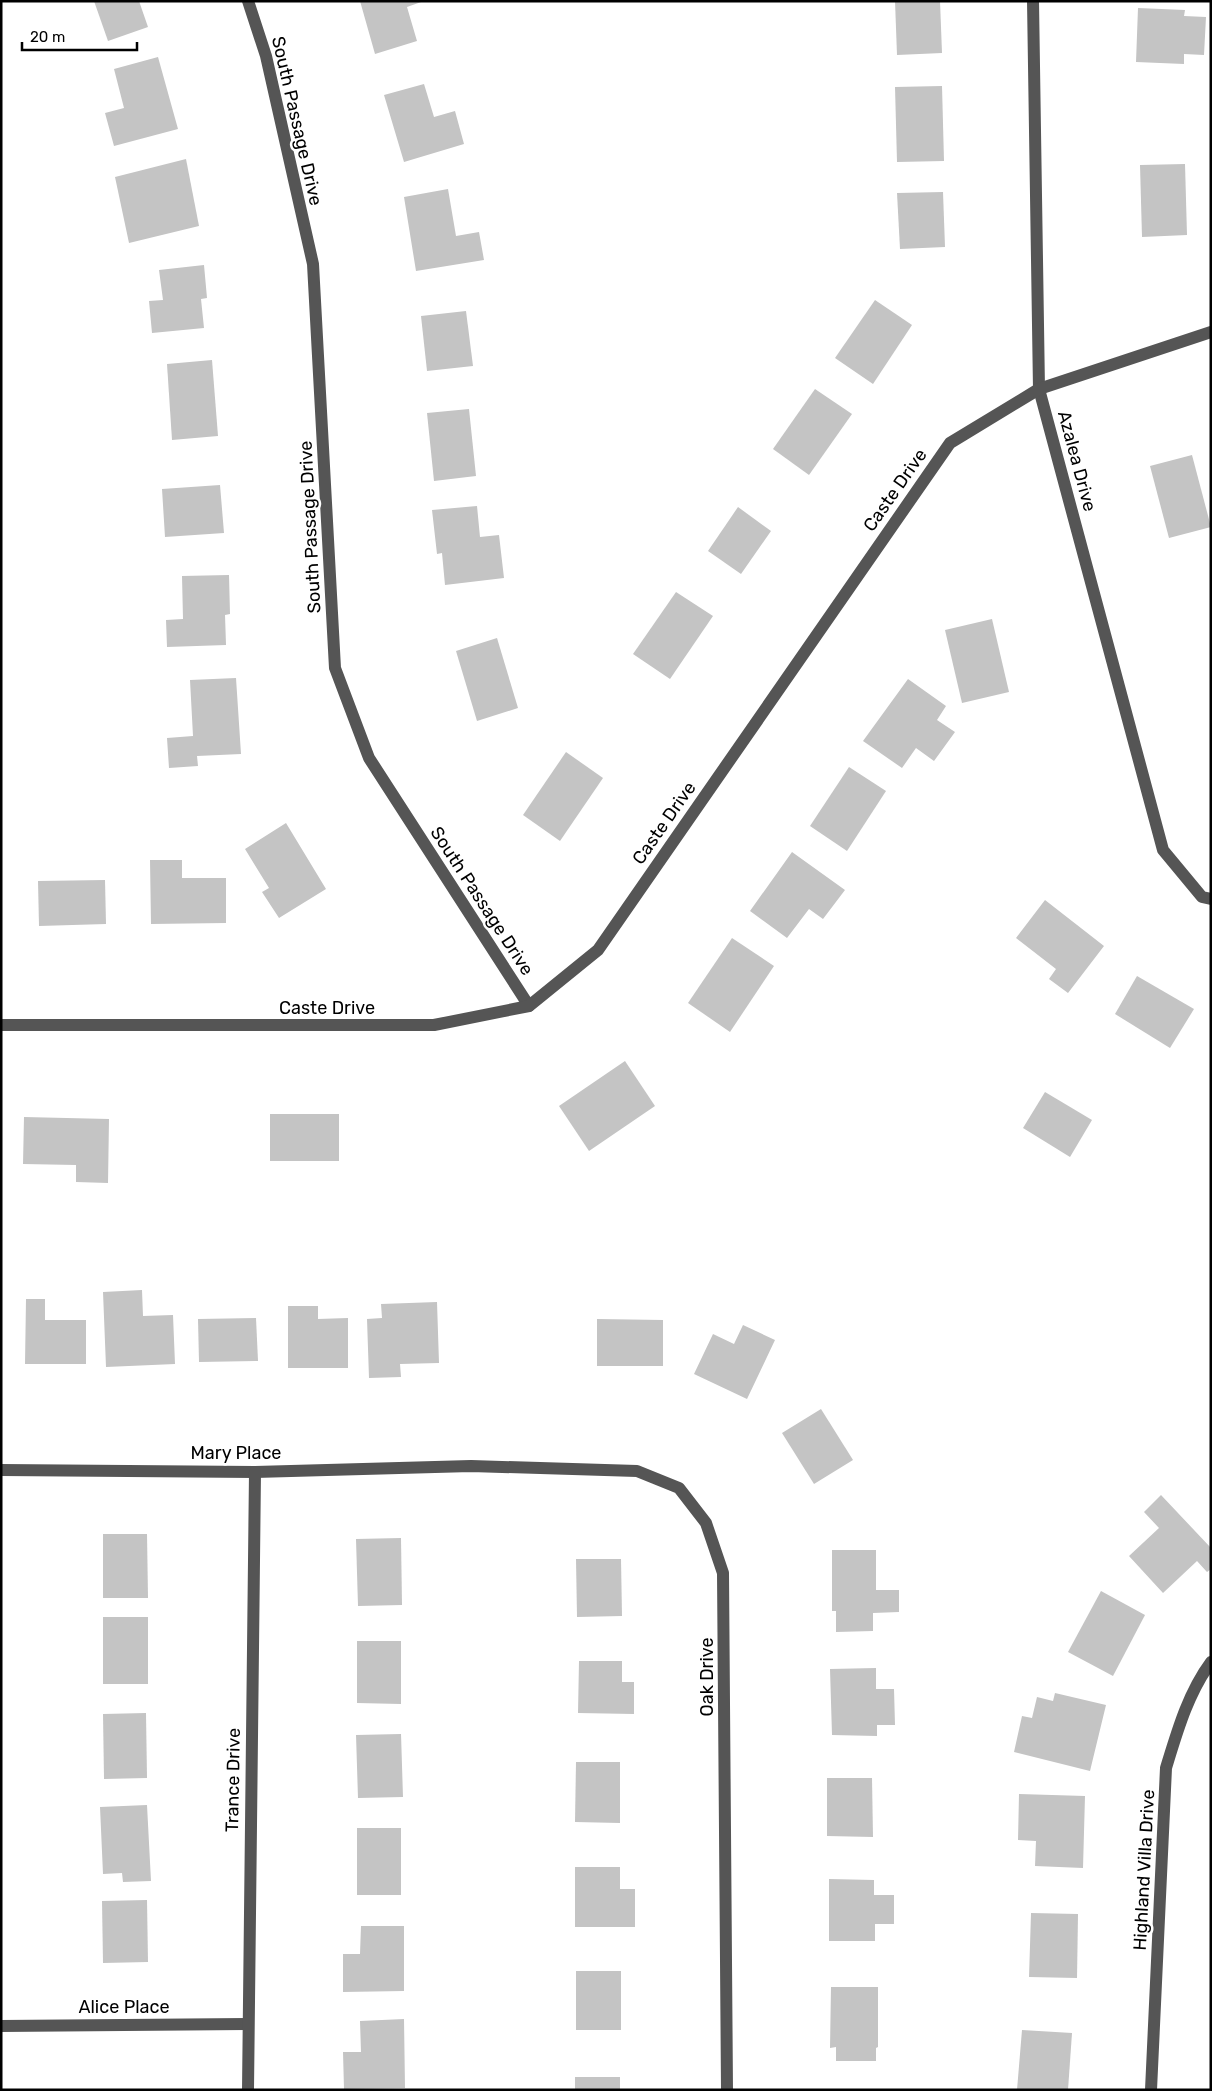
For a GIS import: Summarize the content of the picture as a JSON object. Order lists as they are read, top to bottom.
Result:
{
  "streets": {
    "street": [
      "South Passage Drive",
      "Azalea Drive",
      "Caste Drive",
      "Mary Place",
      "Oak Drive",
      "Trance Drive",
      "Highland Villa Drive",
      "Alice Place"
    ]
  },
  "crossings": [
    ["South Passage Drive", "Caste Drive"],
    ["Azalea Drive", "Caste Drive"],
    ["Mary Place", "Oak Drive"],
    ["Mary Place", "Trance Drive"],
    ["Trance Drive", "Alice Place"]
  ],
  "scale_bar": "20 m"
}
